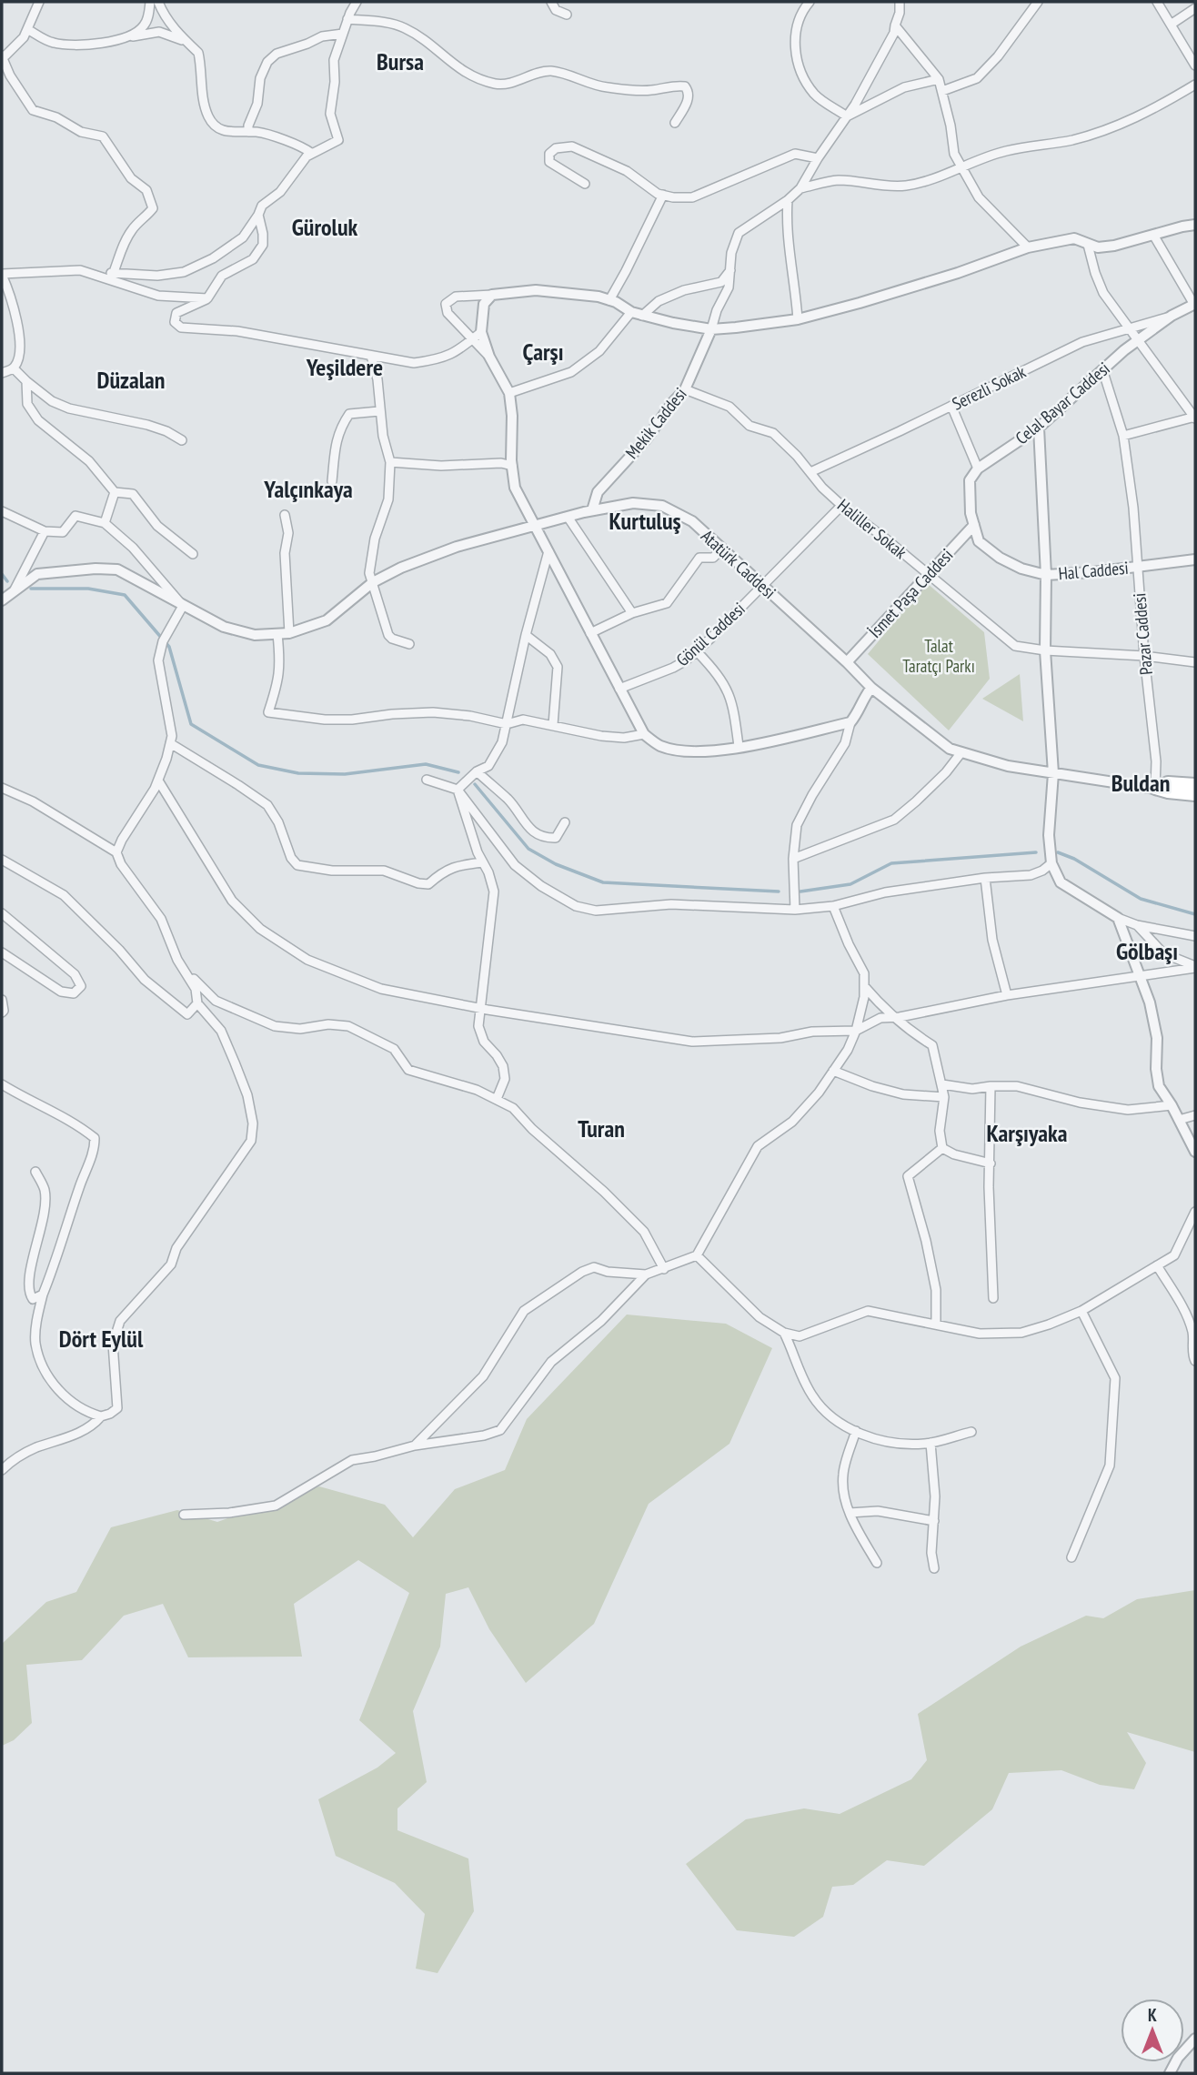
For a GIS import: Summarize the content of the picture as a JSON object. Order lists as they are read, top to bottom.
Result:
{
  "streets": {
    "street": [
      "Serezli Sokak",
      "Celal Bayar Caddesi",
      "Mekik Caddesi",
      "Haliller Sokak",
      "Atatürk Caddesi",
      "Hal Caddesi",
      "İsmet Paşa Caddesi",
      "Gönül Caddesi",
      "Pazar Caddesi"
    ]
  },
  "crossings": [
    ["Serezli Sokak", "Celal Bayar Caddesi"],
    ["Serezli Sokak", "Haliller Sokak"],
    ["Celal Bayar Caddesi", "Pazar Caddesi"],
    ["Mekik Caddesi", "Haliller Sokak"],
    ["Mekik Caddesi", "Atatürk Caddesi"],
    ["Haliller Sokak", "İsmet Paşa Caddesi"],
    ["Haliller Sokak", "Gönül Caddesi"],
    ["Haliller Sokak", "Pazar Caddesi"],
    ["Atatürk Caddesi", "İsmet Paşa Caddesi"],
    ["Atatürk Caddesi", "Gönül Caddesi"],
    ["Atatürk Caddesi", "Pazar Caddesi"],
    ["Hal Caddesi", "İsmet Paşa Caddesi"],
    ["Hal Caddesi", "Pazar Caddesi"]
  ],
  "districts": [
    "Bursa",
    "Güroluk",
    "Çarşı",
    "Yeşildere",
    "Düzalan",
    "Yalçınkaya",
    "Kurtuluş",
    "Buldan",
    "Gölbaşı",
    "Turan",
    "Karşıyaka",
    "Dört Eylül"
  ],
  "parks": ["Talat Taratçı Parkı"],
  "north": "top"
}
